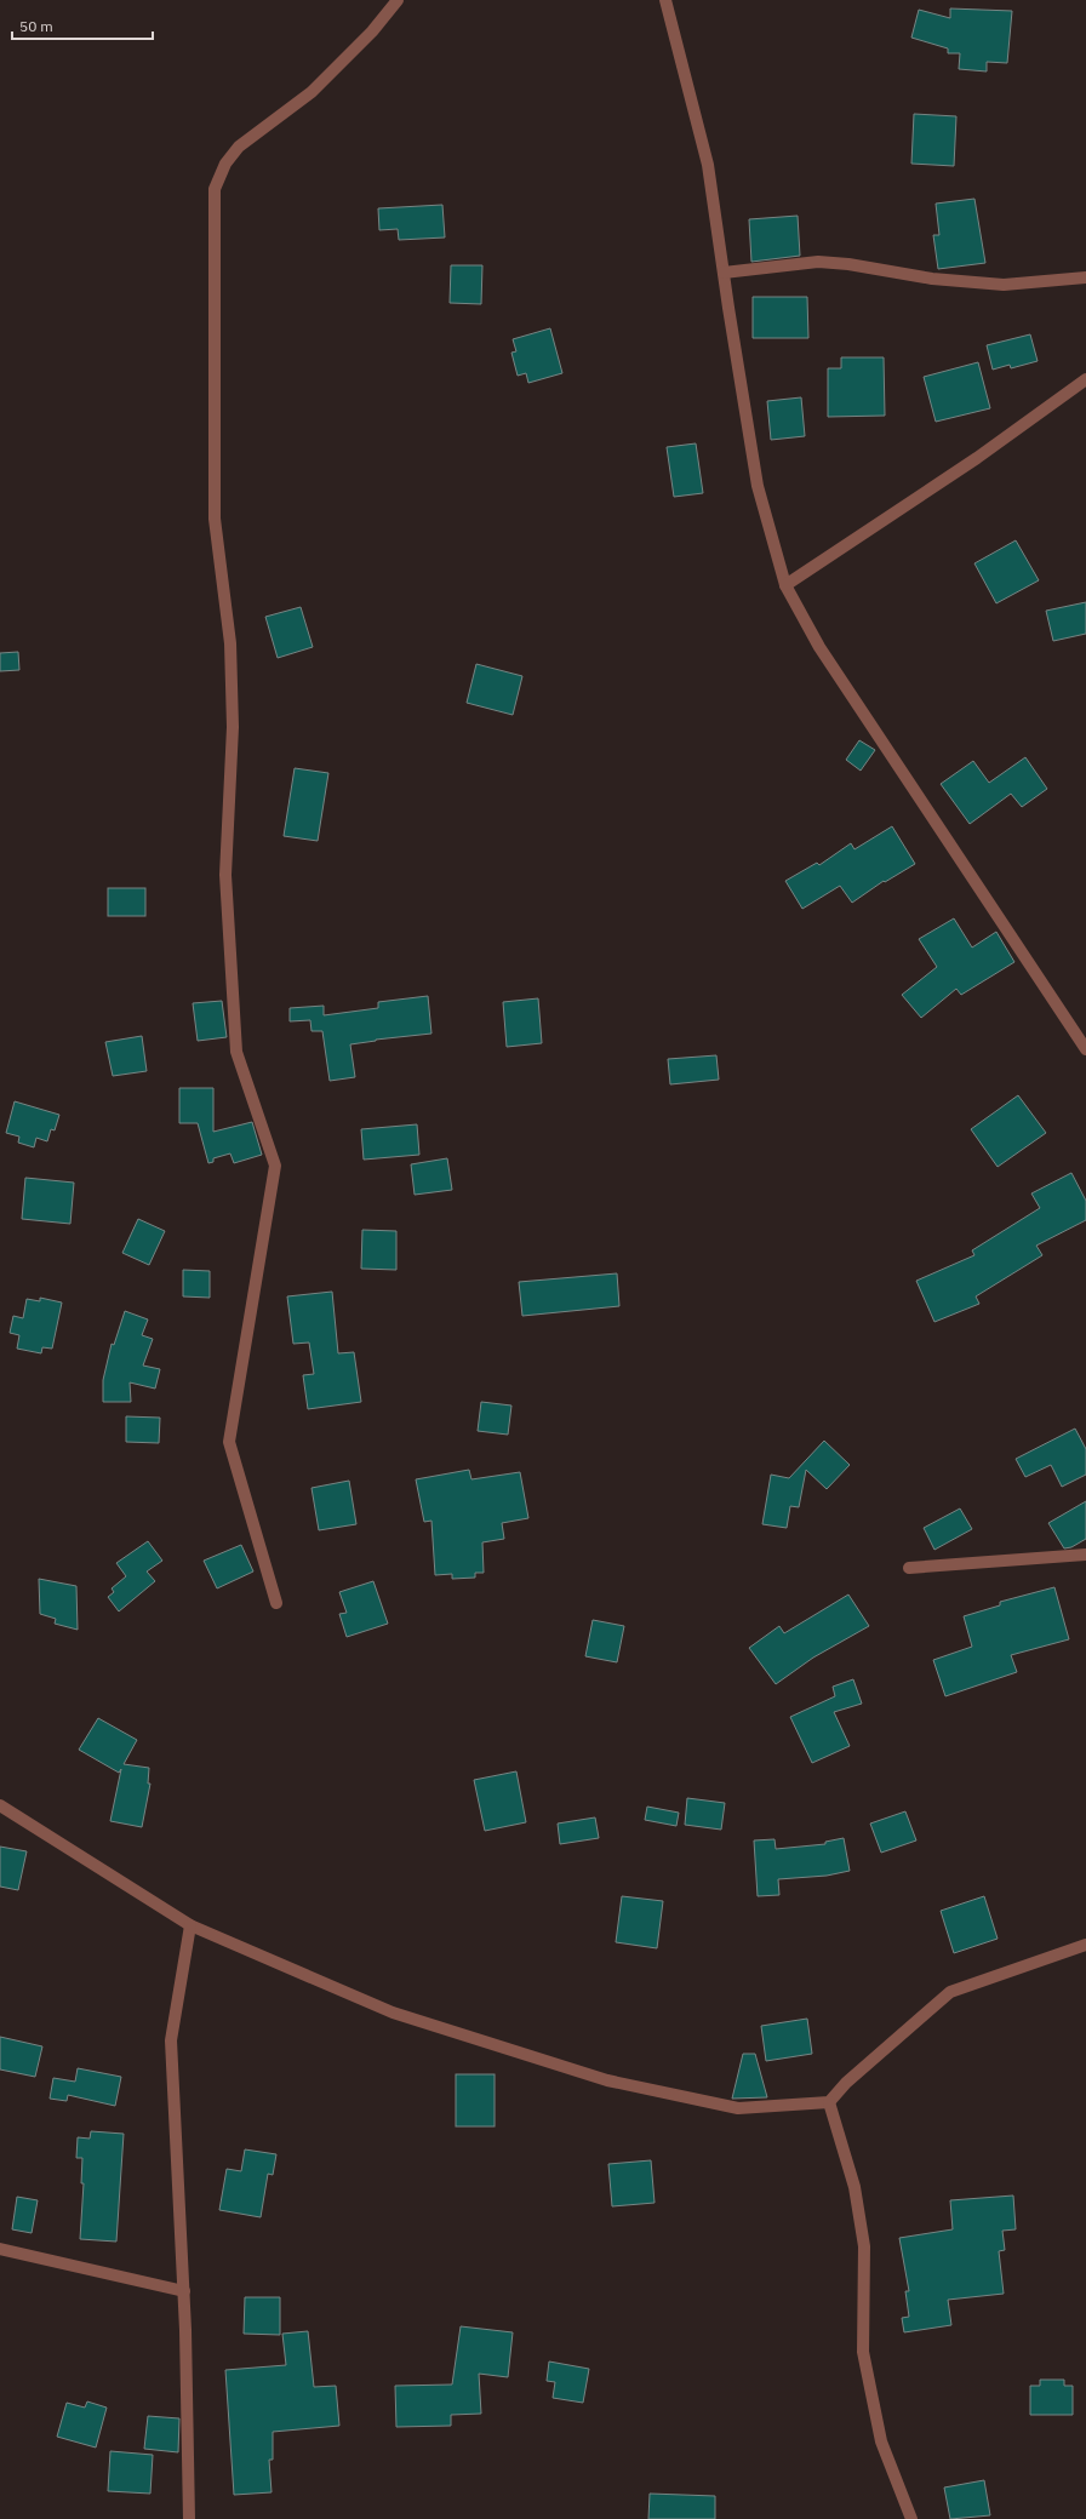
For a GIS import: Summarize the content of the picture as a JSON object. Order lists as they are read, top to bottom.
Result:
{
  "scale_bar": "50 m"
}
